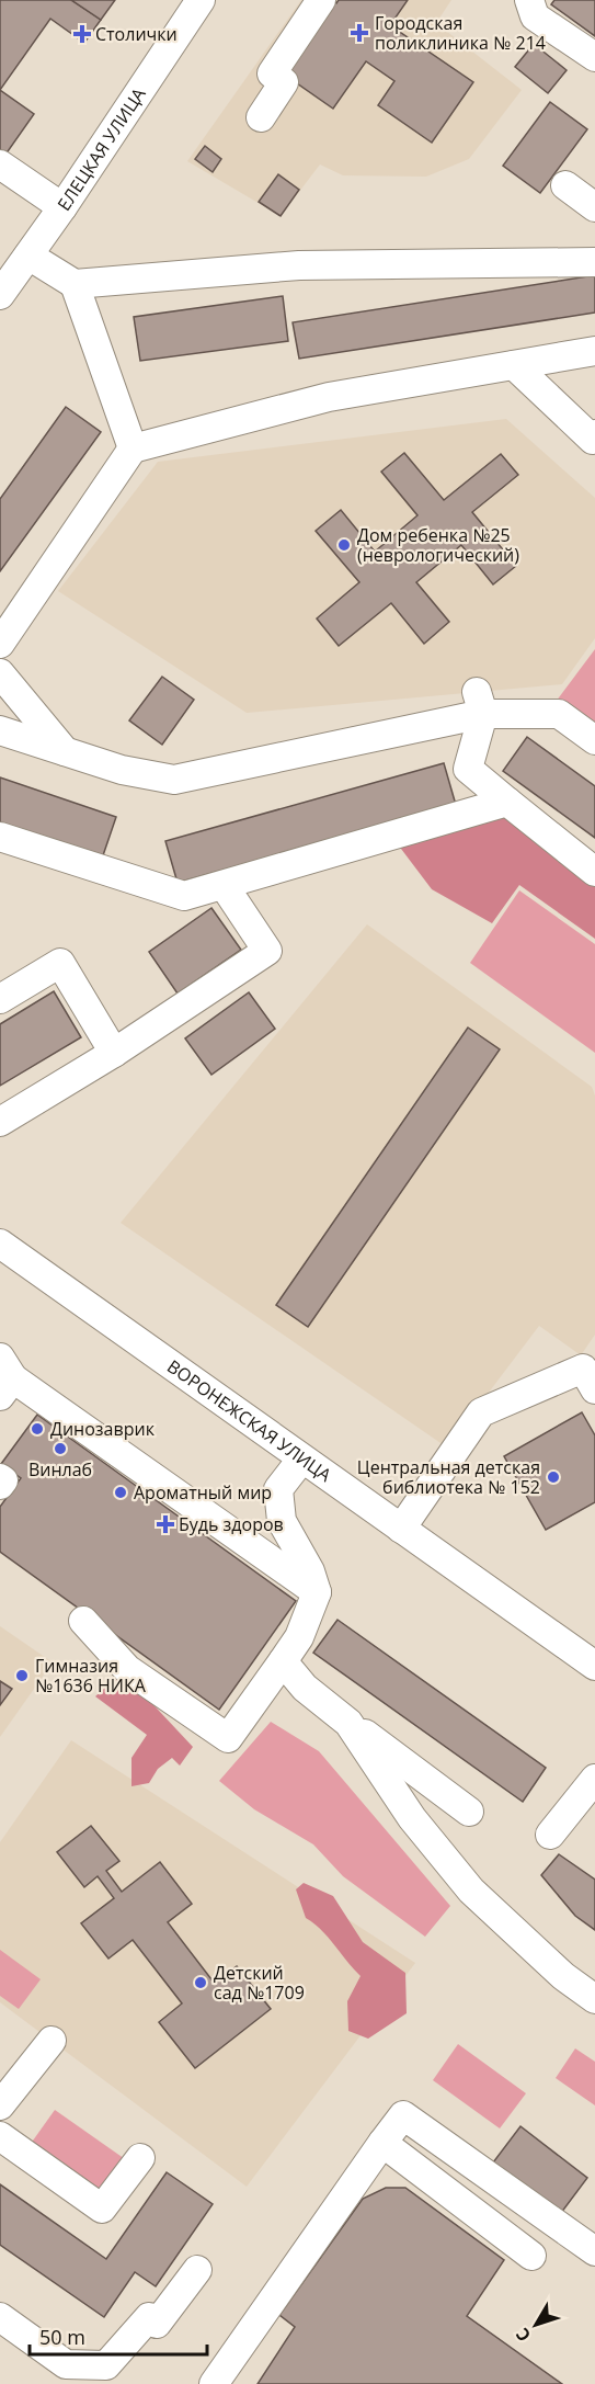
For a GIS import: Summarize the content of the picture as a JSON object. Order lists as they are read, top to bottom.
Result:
{
  "streets": {
    "street": ["ЕЛЕЦКАЯ УЛИЦА", "ВОРОНЕЖСКАЯ УЛИЦА"]
  },
  "places": {
    "health": ["Городская поликлиника № 214", "Столички", "Будь здоров"],
    "other": [
      "Дом ребенка №25 (неврологический)",
      "Динозаврик",
      "Винлаб",
      "Центральная детская библиотека № 152",
      "Ароматный мир",
      "Гимназия №1636 НИКА",
      "Детский сад №1709"
    ]
  },
  "scale_bar": "50 m",
  "north": "bottom left"
}
